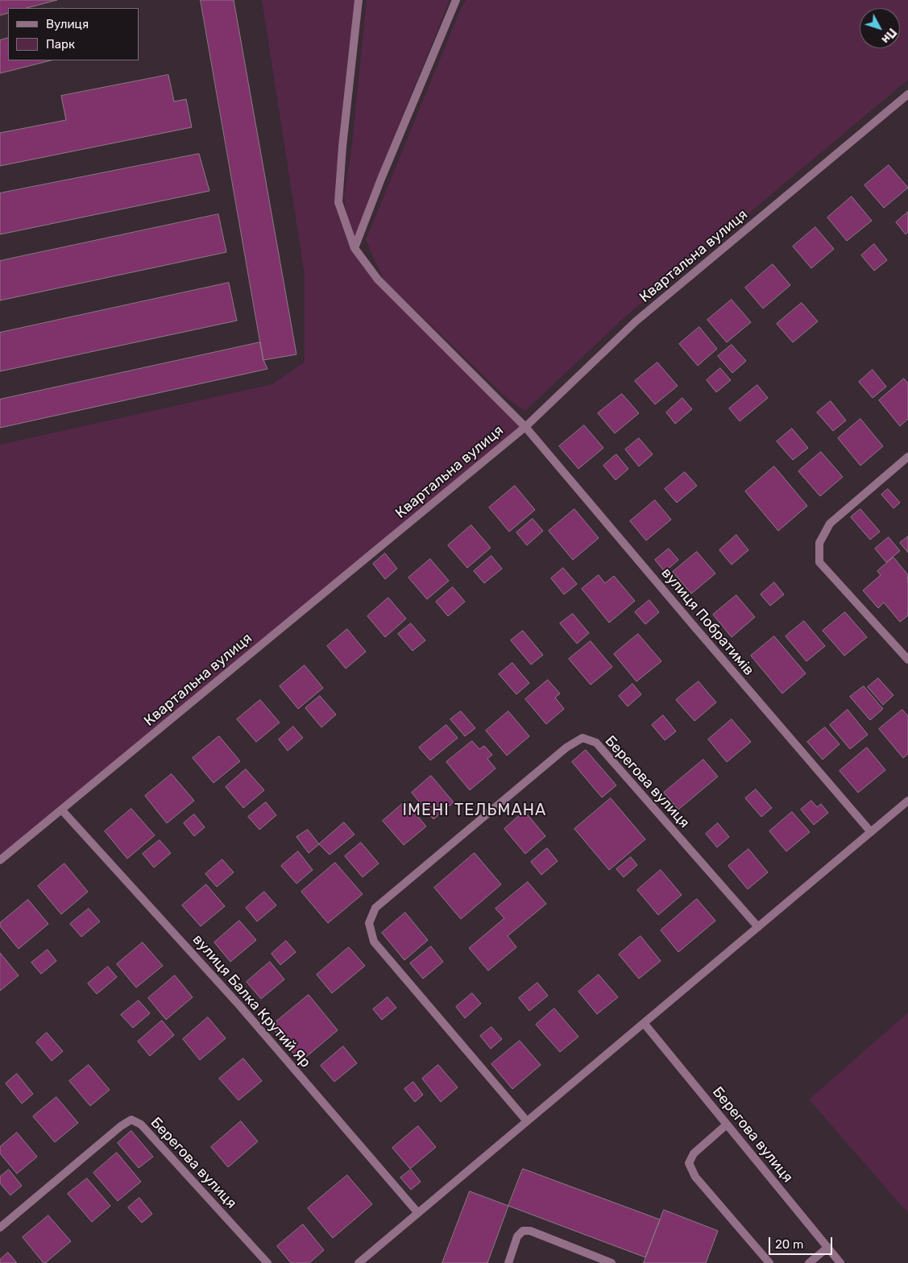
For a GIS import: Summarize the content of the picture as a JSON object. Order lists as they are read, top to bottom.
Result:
{
  "streets": {
    "street": [
      "Квартальна вулиця",
      "вулиця Побратимів",
      "Берегова вулиця",
      "вулиця Балка Крутий Яр"
    ]
  },
  "crossings": [
    ["Квартальна вулиця", "вулиця Побратимів"],
    ["Квартальна вулиця", "вулиця Балка Крутий Яр"]
  ],
  "districts": ["ІМЕНІ ТЕЛЬМАНА"],
  "legend": ["Вулиця", "Парк"],
  "scale_bar": "20 m",
  "north": "bottom right"
}
